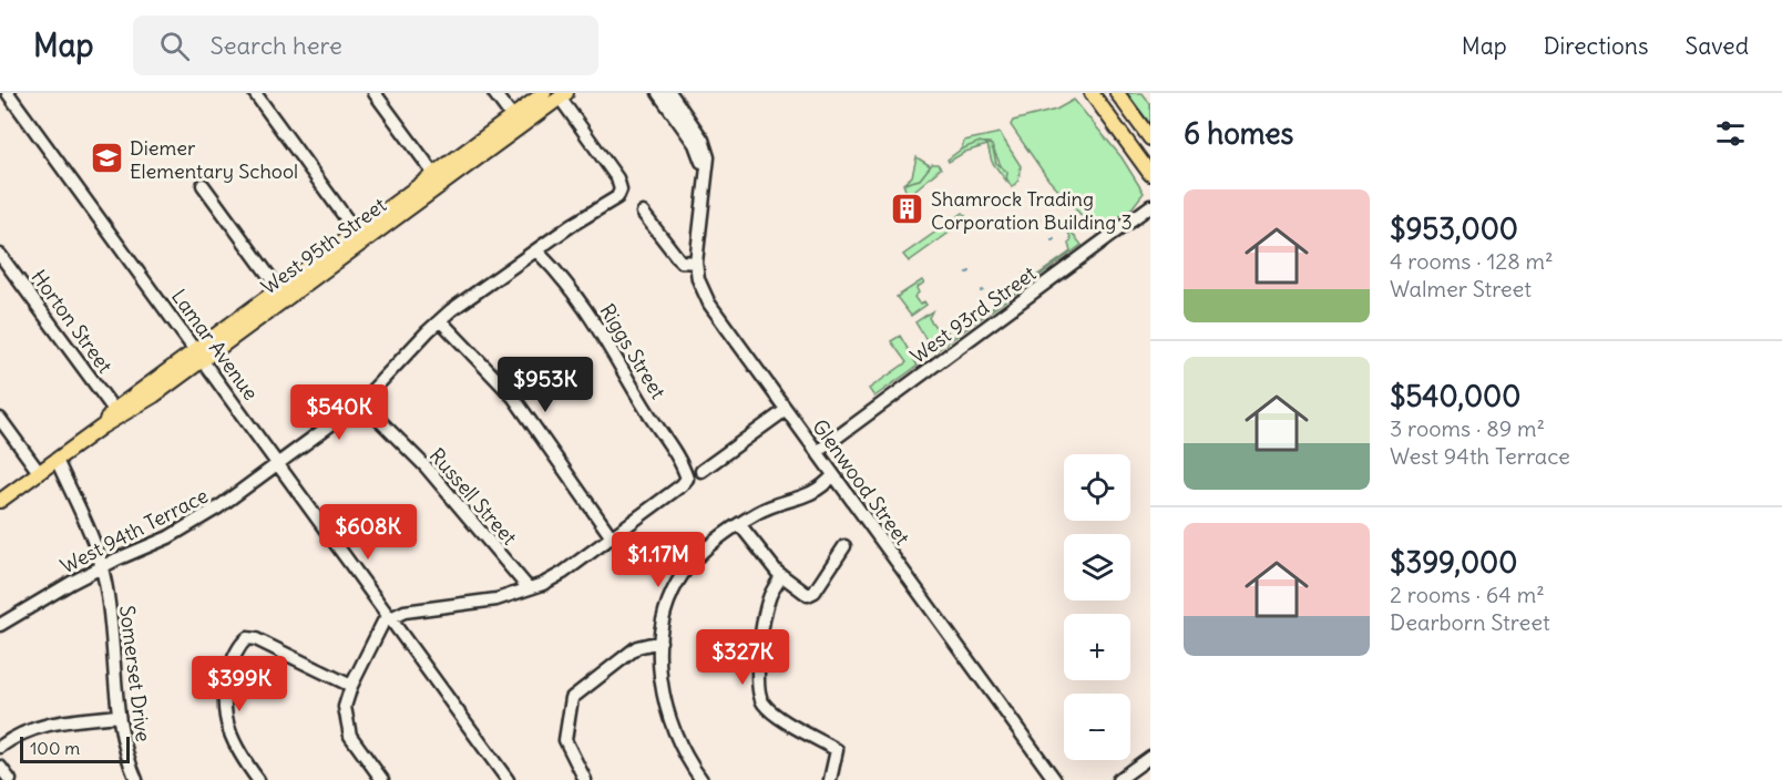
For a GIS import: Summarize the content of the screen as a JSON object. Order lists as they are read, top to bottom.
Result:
{
  "streets": {
    "main road": ["West 95th Street"],
    "street": [
      "West 93rd Street",
      "Horton Street",
      "Lamar Avenue",
      "Riggs Street",
      "Glenwood Street",
      "Russell Street",
      "West 94th Terrace",
      "Somerset Drive"
    ]
  },
  "crossings": [
    ["West 95th Street", "Horton Street"],
    ["West 95th Street", "Lamar Avenue"],
    ["West 95th Street", "West 94th Terrace"],
    ["West 95th Street", "Somerset Drive"],
    ["West 93rd Street", "Glenwood Street"],
    ["Lamar Avenue", "West 94th Terrace"],
    ["Riggs Street", "West 94th Terrace"],
    ["Russell Street", "West 94th Terrace"],
    ["West 94th Terrace", "Somerset Drive"]
  ],
  "places": {
    "school or university": ["Diemer Elementary School"],
    "building": ["Shamrock Trading Corporation Building 3"]
  },
  "scale_bar": "100 m",
  "page": {
    "header": "Map",
    "search": "Search here",
    "nav": ["Map", "Directions", "Saved"],
    "heading": "6 homes",
    "list": [
      {
        "name": "$953,000",
        "note": "4 rooms · 128 m² · Walmer Street"
      },
      {
        "name": "$540,000",
        "note": "3 rooms · 89 m² · West 94th Terrace"
      },
      {
        "name": "$399,000",
        "note": "2 rooms · 64 m² · Dearborn Street"
      }
    ],
    "price": [
      "$953K",
      "$540K",
      "$608K",
      "$1.17M",
      "$327K",
      "$399K"
    ],
    "map_buttons": ["+", "−"],
    "scale": "100 m"
  }
}
